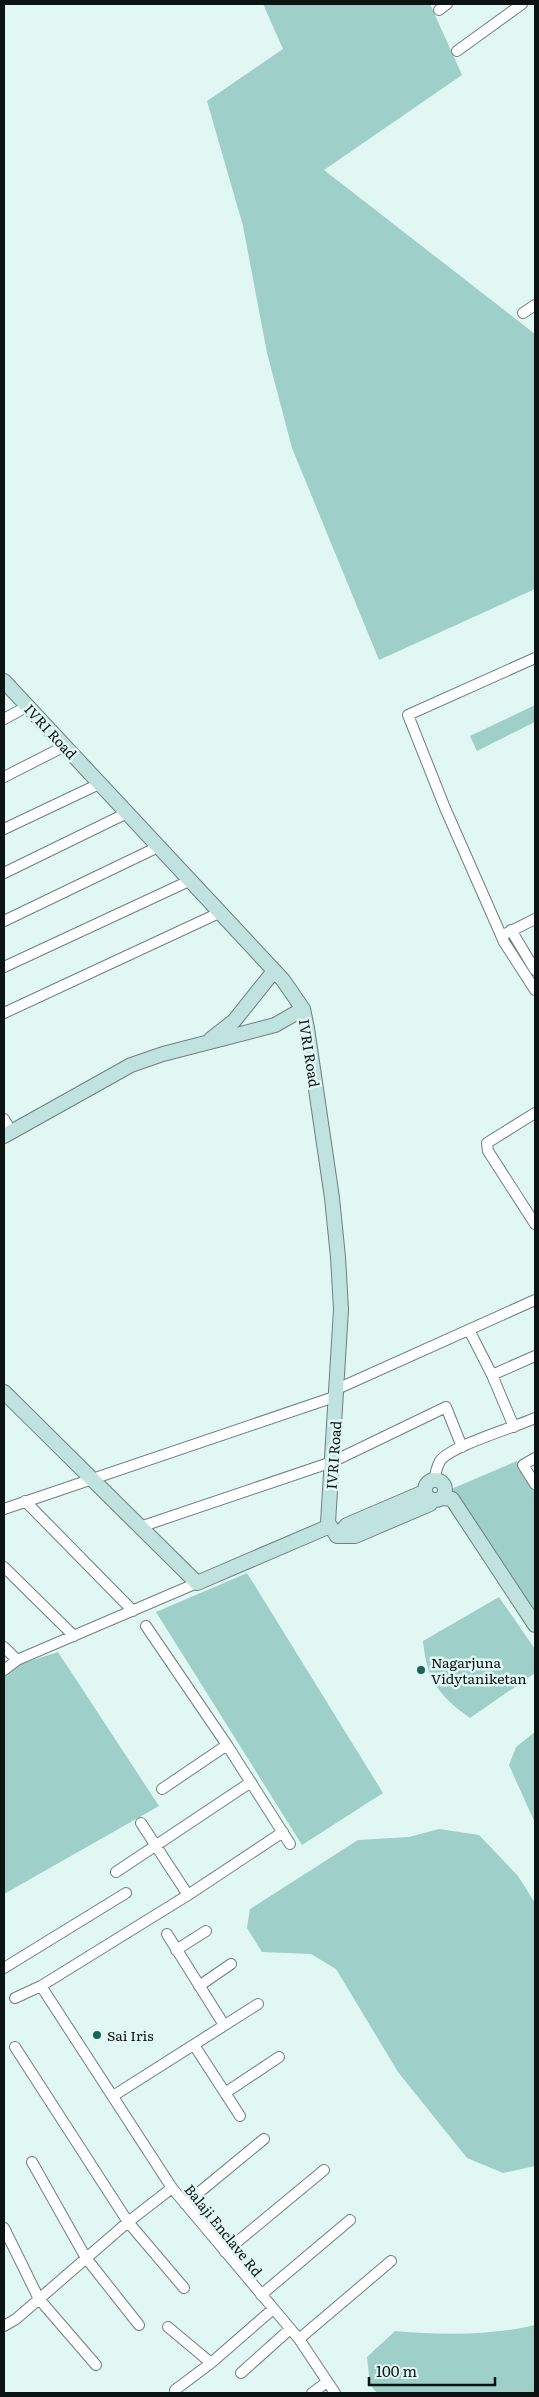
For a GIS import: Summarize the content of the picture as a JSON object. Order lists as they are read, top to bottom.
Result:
{
  "streets": {
    "street": ["IVRI Road", "Balaji Enclave Rd"]
  },
  "places": ["Nagarjuna Vidytaniketan", "Sai Iris"],
  "scale_bar": "100 m"
}
